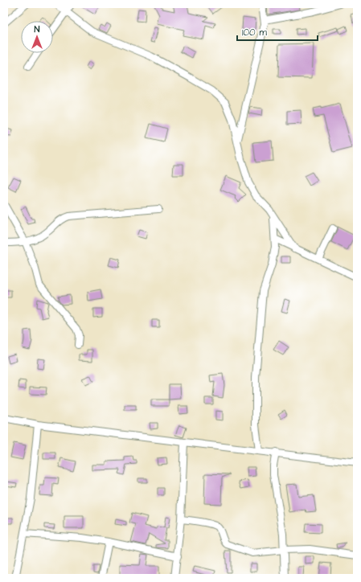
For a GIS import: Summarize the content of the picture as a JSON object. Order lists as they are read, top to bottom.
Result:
{
  "scale_bar": "100 m",
  "north": "top"
}
